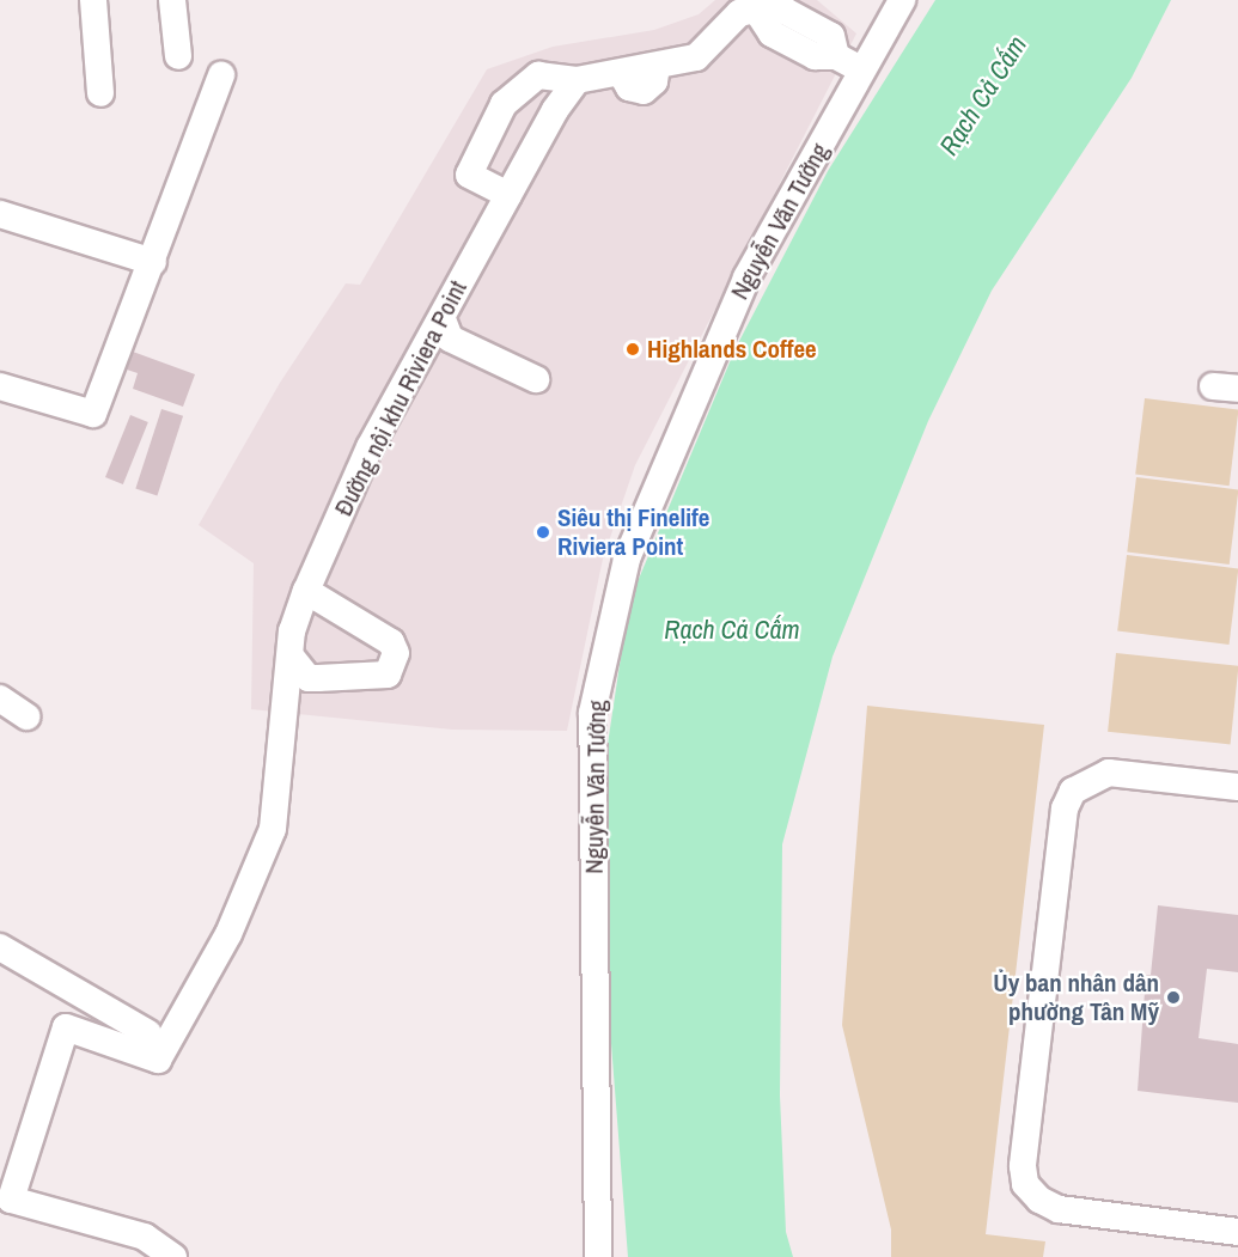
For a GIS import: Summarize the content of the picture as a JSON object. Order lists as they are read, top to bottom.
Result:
{
  "streets": {
    "street": ["Nguyễn Văn Tưởng", "Đường nội khu Riviera Point"]
  },
  "water": ["Rạch Cả Cấm"],
  "places": ["Highlands Coffee", "Siêu thị Finelife Riviera Point", "Ủy ban nhân dân phường Tân Mỹ"]
}
